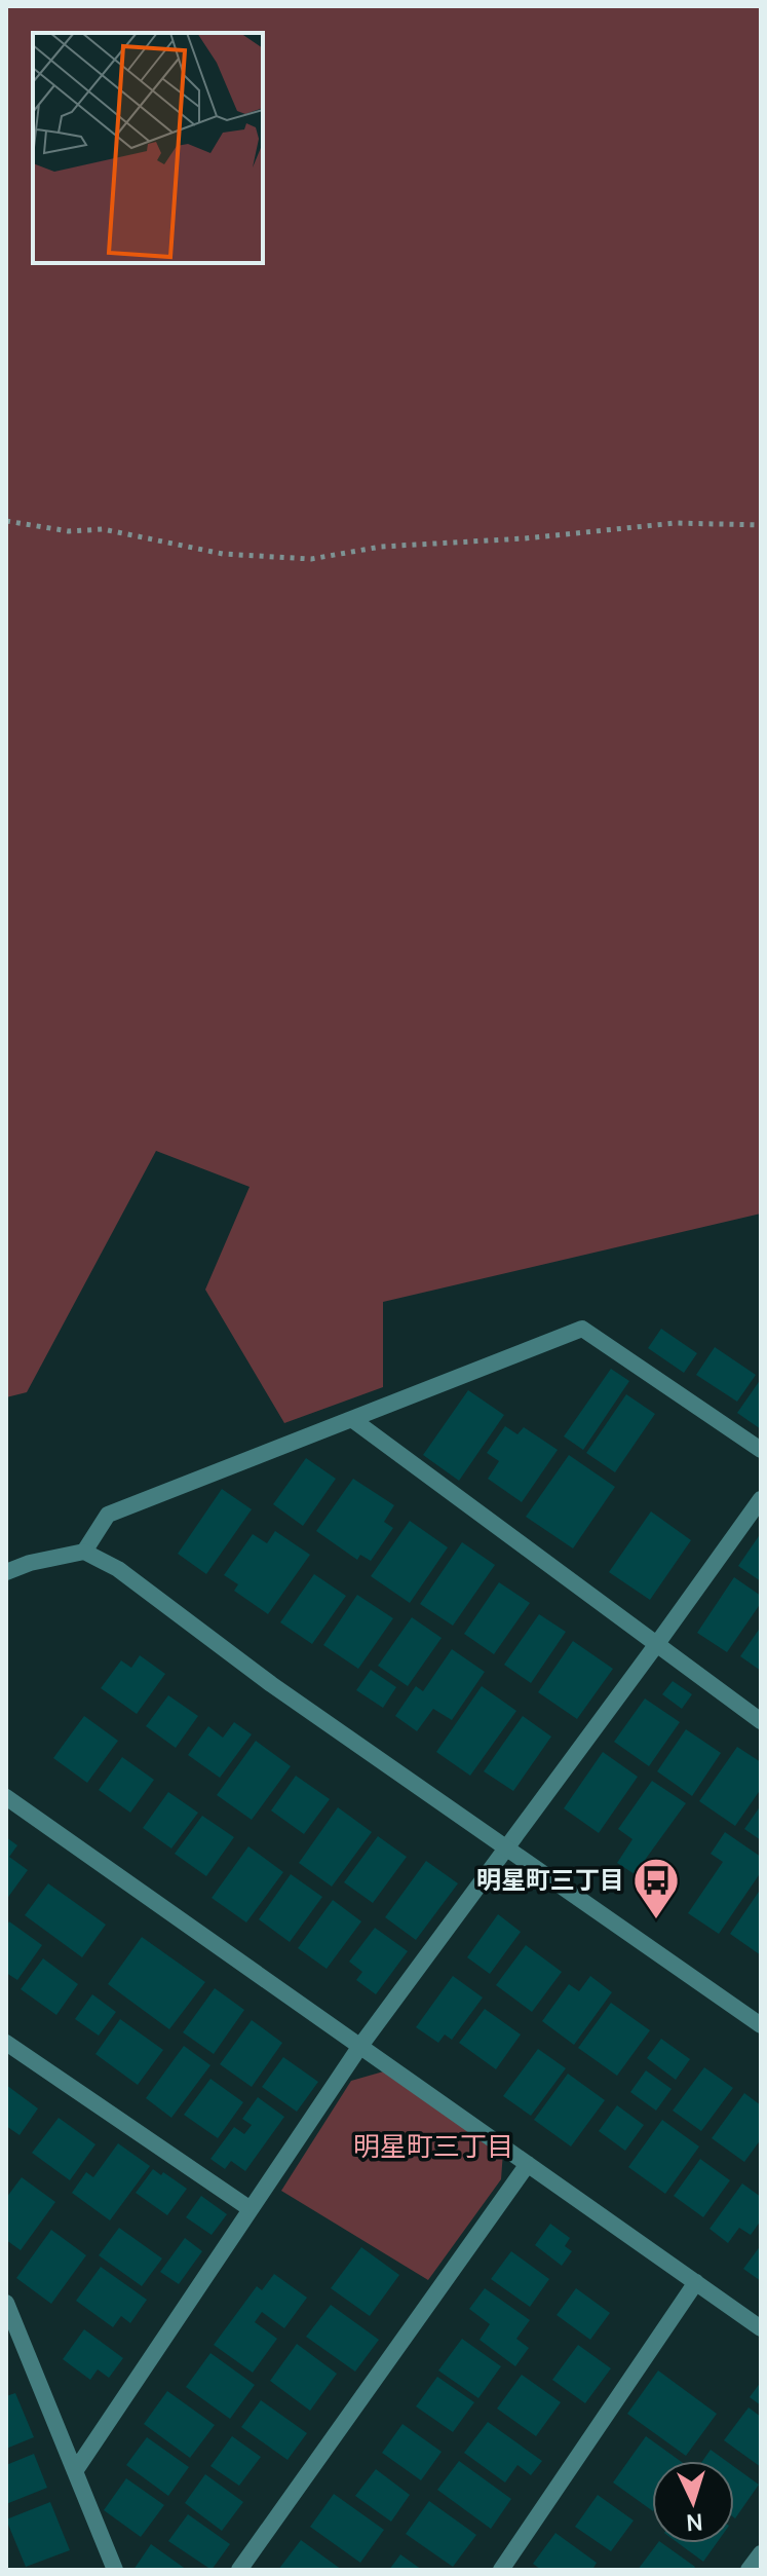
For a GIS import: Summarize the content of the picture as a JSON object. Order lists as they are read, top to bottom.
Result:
{
  "districts": ["明星町三丁目"],
  "places": {
    "bus stop": ["明星町三丁目"]
  },
  "north": "bottom"
}
